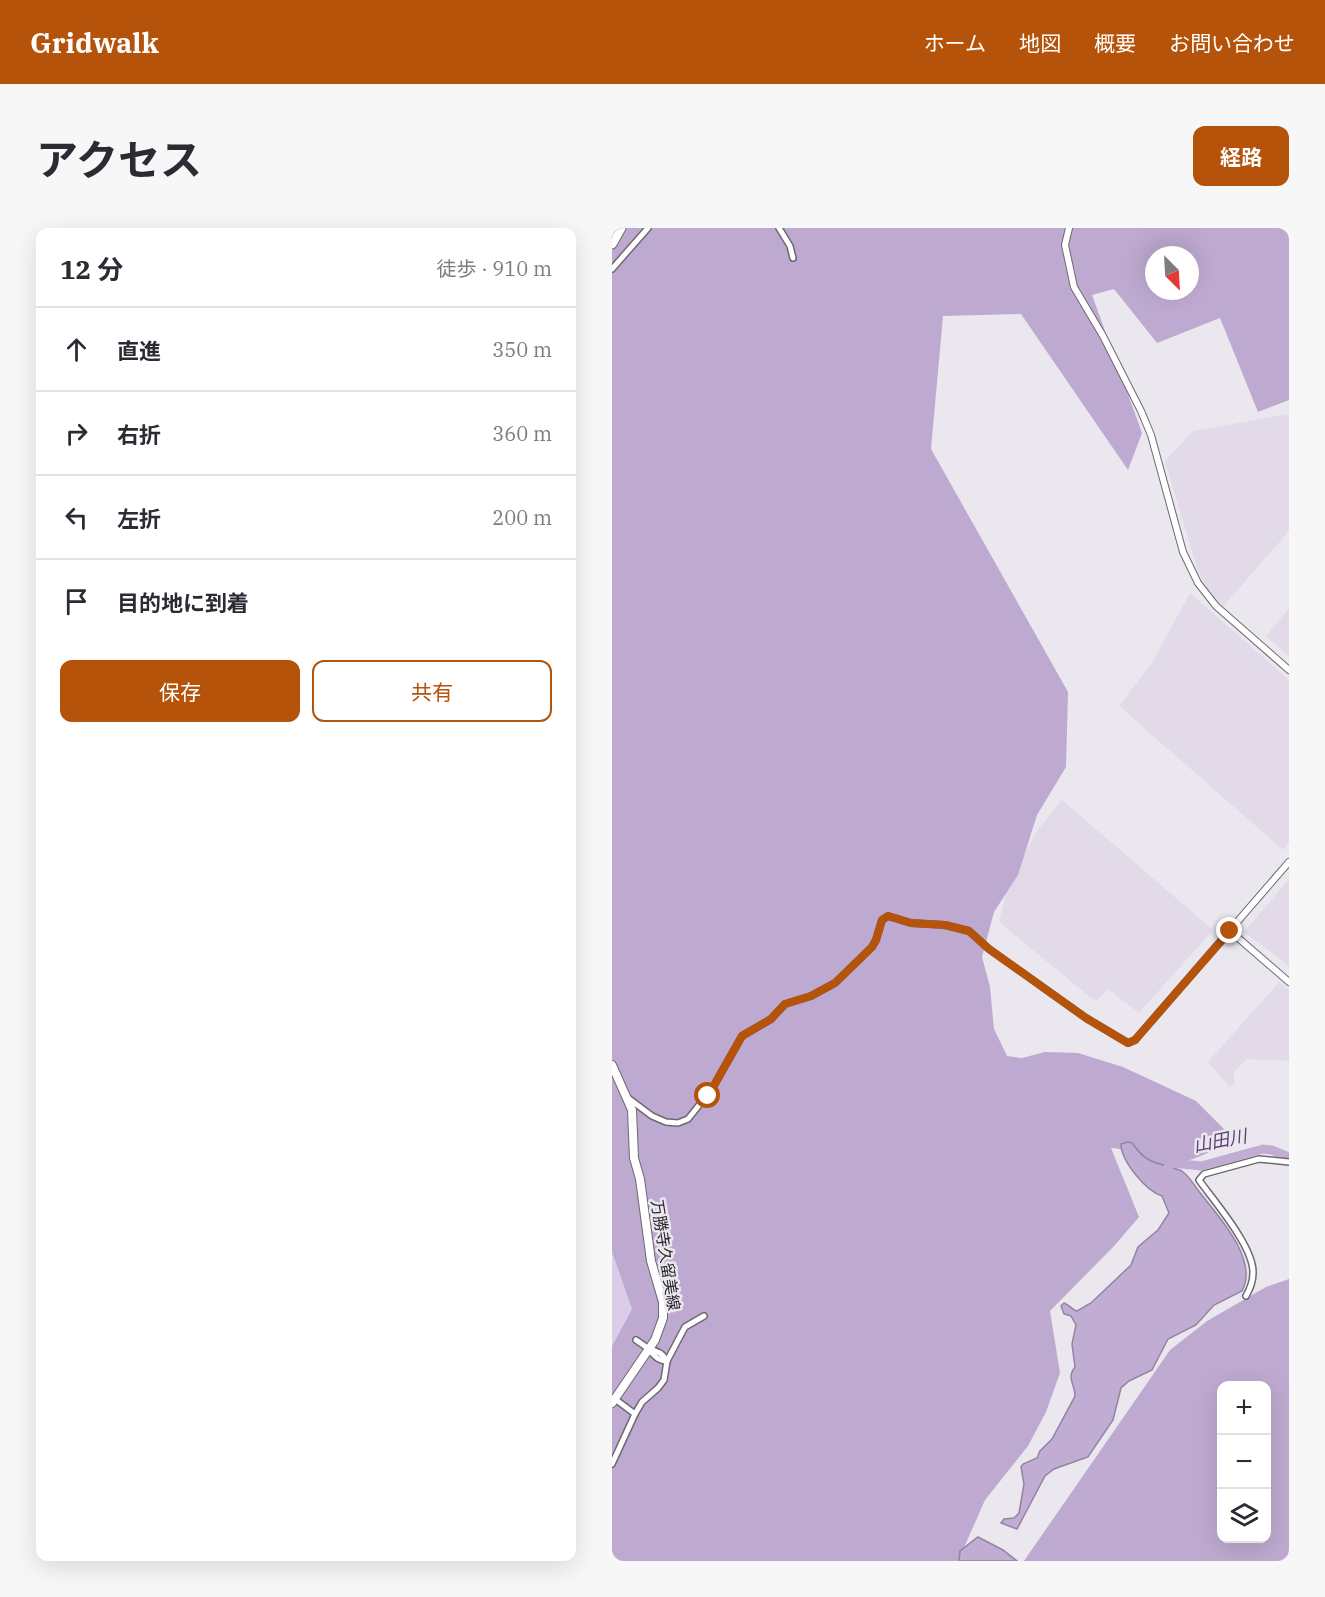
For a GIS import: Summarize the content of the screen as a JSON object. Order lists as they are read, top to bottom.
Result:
{
  "streets": {
    "main road": ["万勝寺久留美線"]
  },
  "water": ["山田川"],
  "north": "bottom right",
  "page": {
    "header": "Gridwalk",
    "nav": [
      "ホーム",
      "地図",
      "概要",
      "お問い合わせ"
    ],
    "title": "アクセス",
    "buttons": [
      "経路",
      ["保存", "共有"]
    ],
    "heading": ["12 分", "徒歩 · 910 m"],
    "list": [
      ["直進", "350 m"],
      ["右折", "360 m"],
      ["左折", "200 m"],
      "目的地に到着"
    ],
    "map_buttons": ["+", "−"]
  }
}
